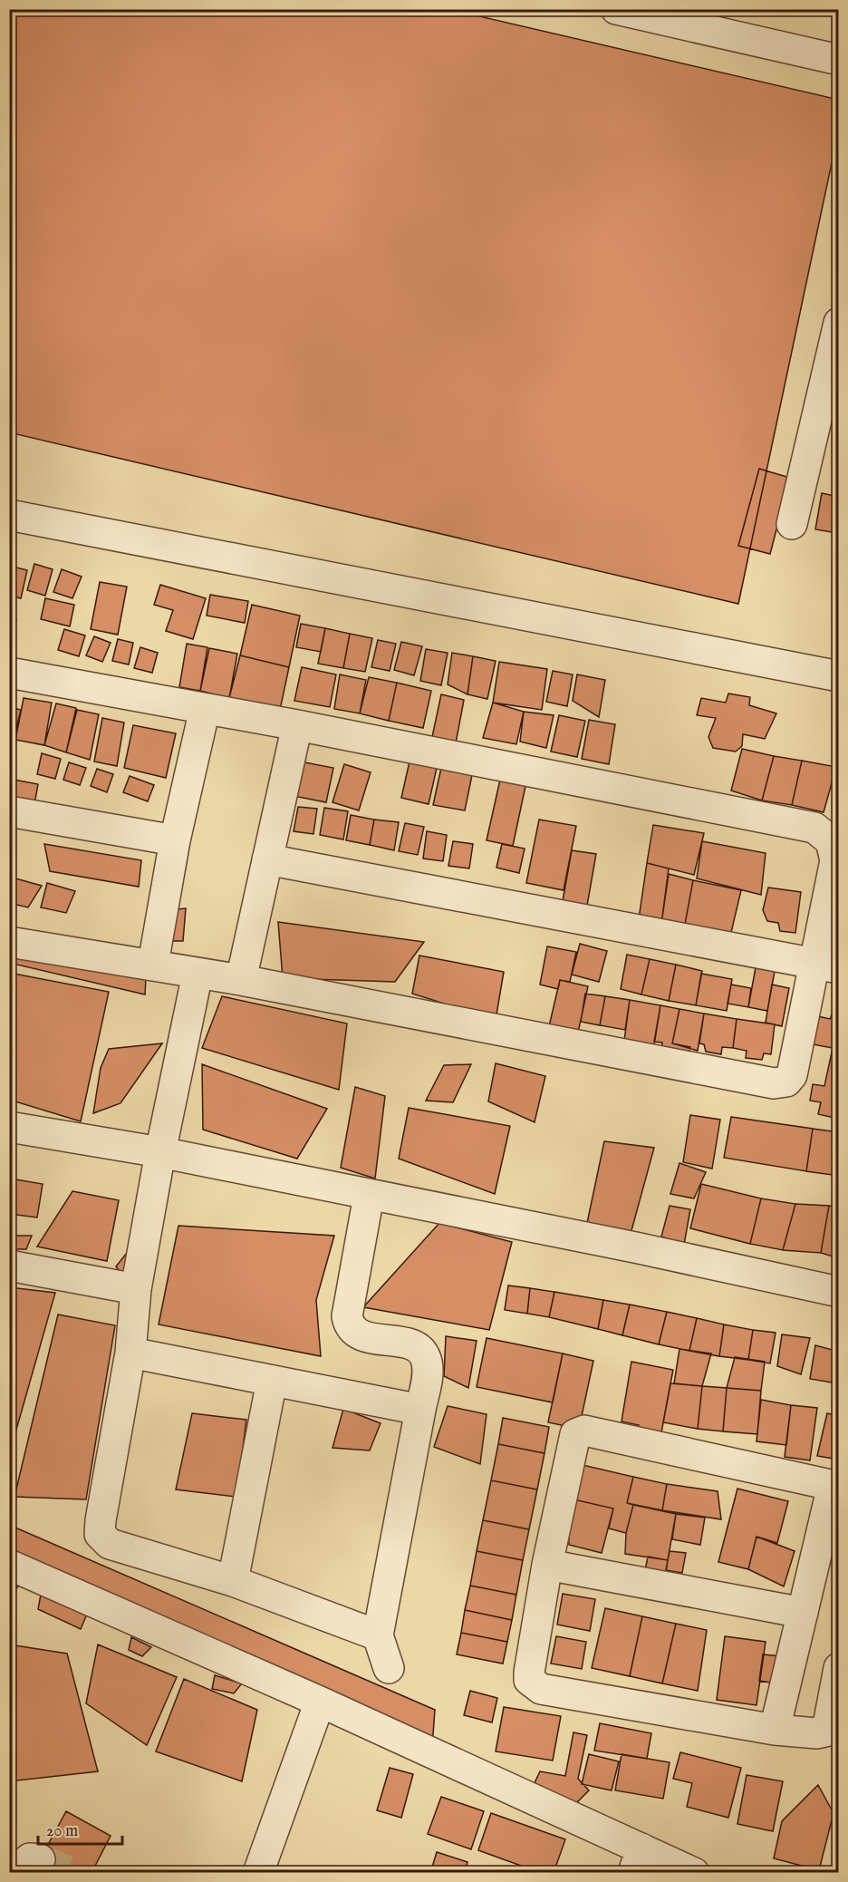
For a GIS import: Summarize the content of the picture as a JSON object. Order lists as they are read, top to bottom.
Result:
{
  "scale_bar": "20 m"
}
